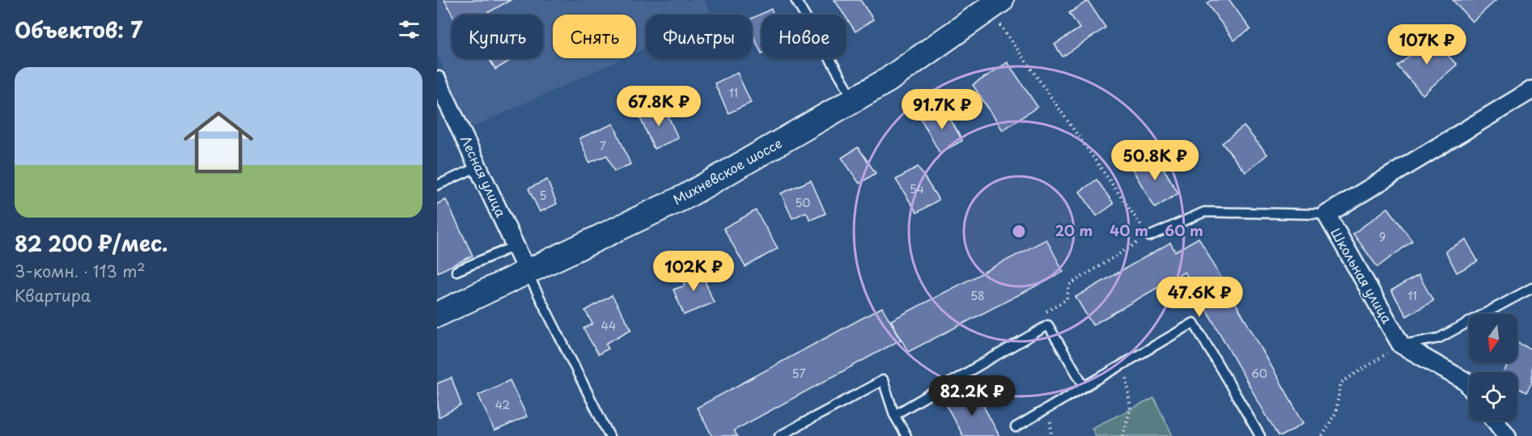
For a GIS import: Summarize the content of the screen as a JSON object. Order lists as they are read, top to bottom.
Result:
{
  "streets": {
    "street": ["Михневское шоссе", "Лесная улица", "Школьная улица"]
  },
  "crossings": [
    ["Михневское шоссе", "Лесная улица"]
  ],
  "house_numbers": [
    "11",
    "7",
    "54",
    "5",
    "50",
    "9",
    "58",
    "11",
    "44",
    "57",
    "60",
    "42"
  ],
  "north": "bottom",
  "page": {
    "heading": "Объектов: 7",
    "chip": [
      "Купить",
      "Снять",
      "Фильтры",
      "Новое"
    ],
    "price": [
      "107K ₽",
      "67.8K ₽",
      "91.7K ₽",
      "50.8K ₽",
      "102K ₽",
      "47.6K ₽",
      "82.2K ₽"
    ],
    "list": [
      {
        "name": "82 200 ₽/мес.",
        "note": "3-комн. · 113 m² · Квартира"
      }
    ]
  },
  "rings": ["20 m", "40 m", "60 m"]
}
